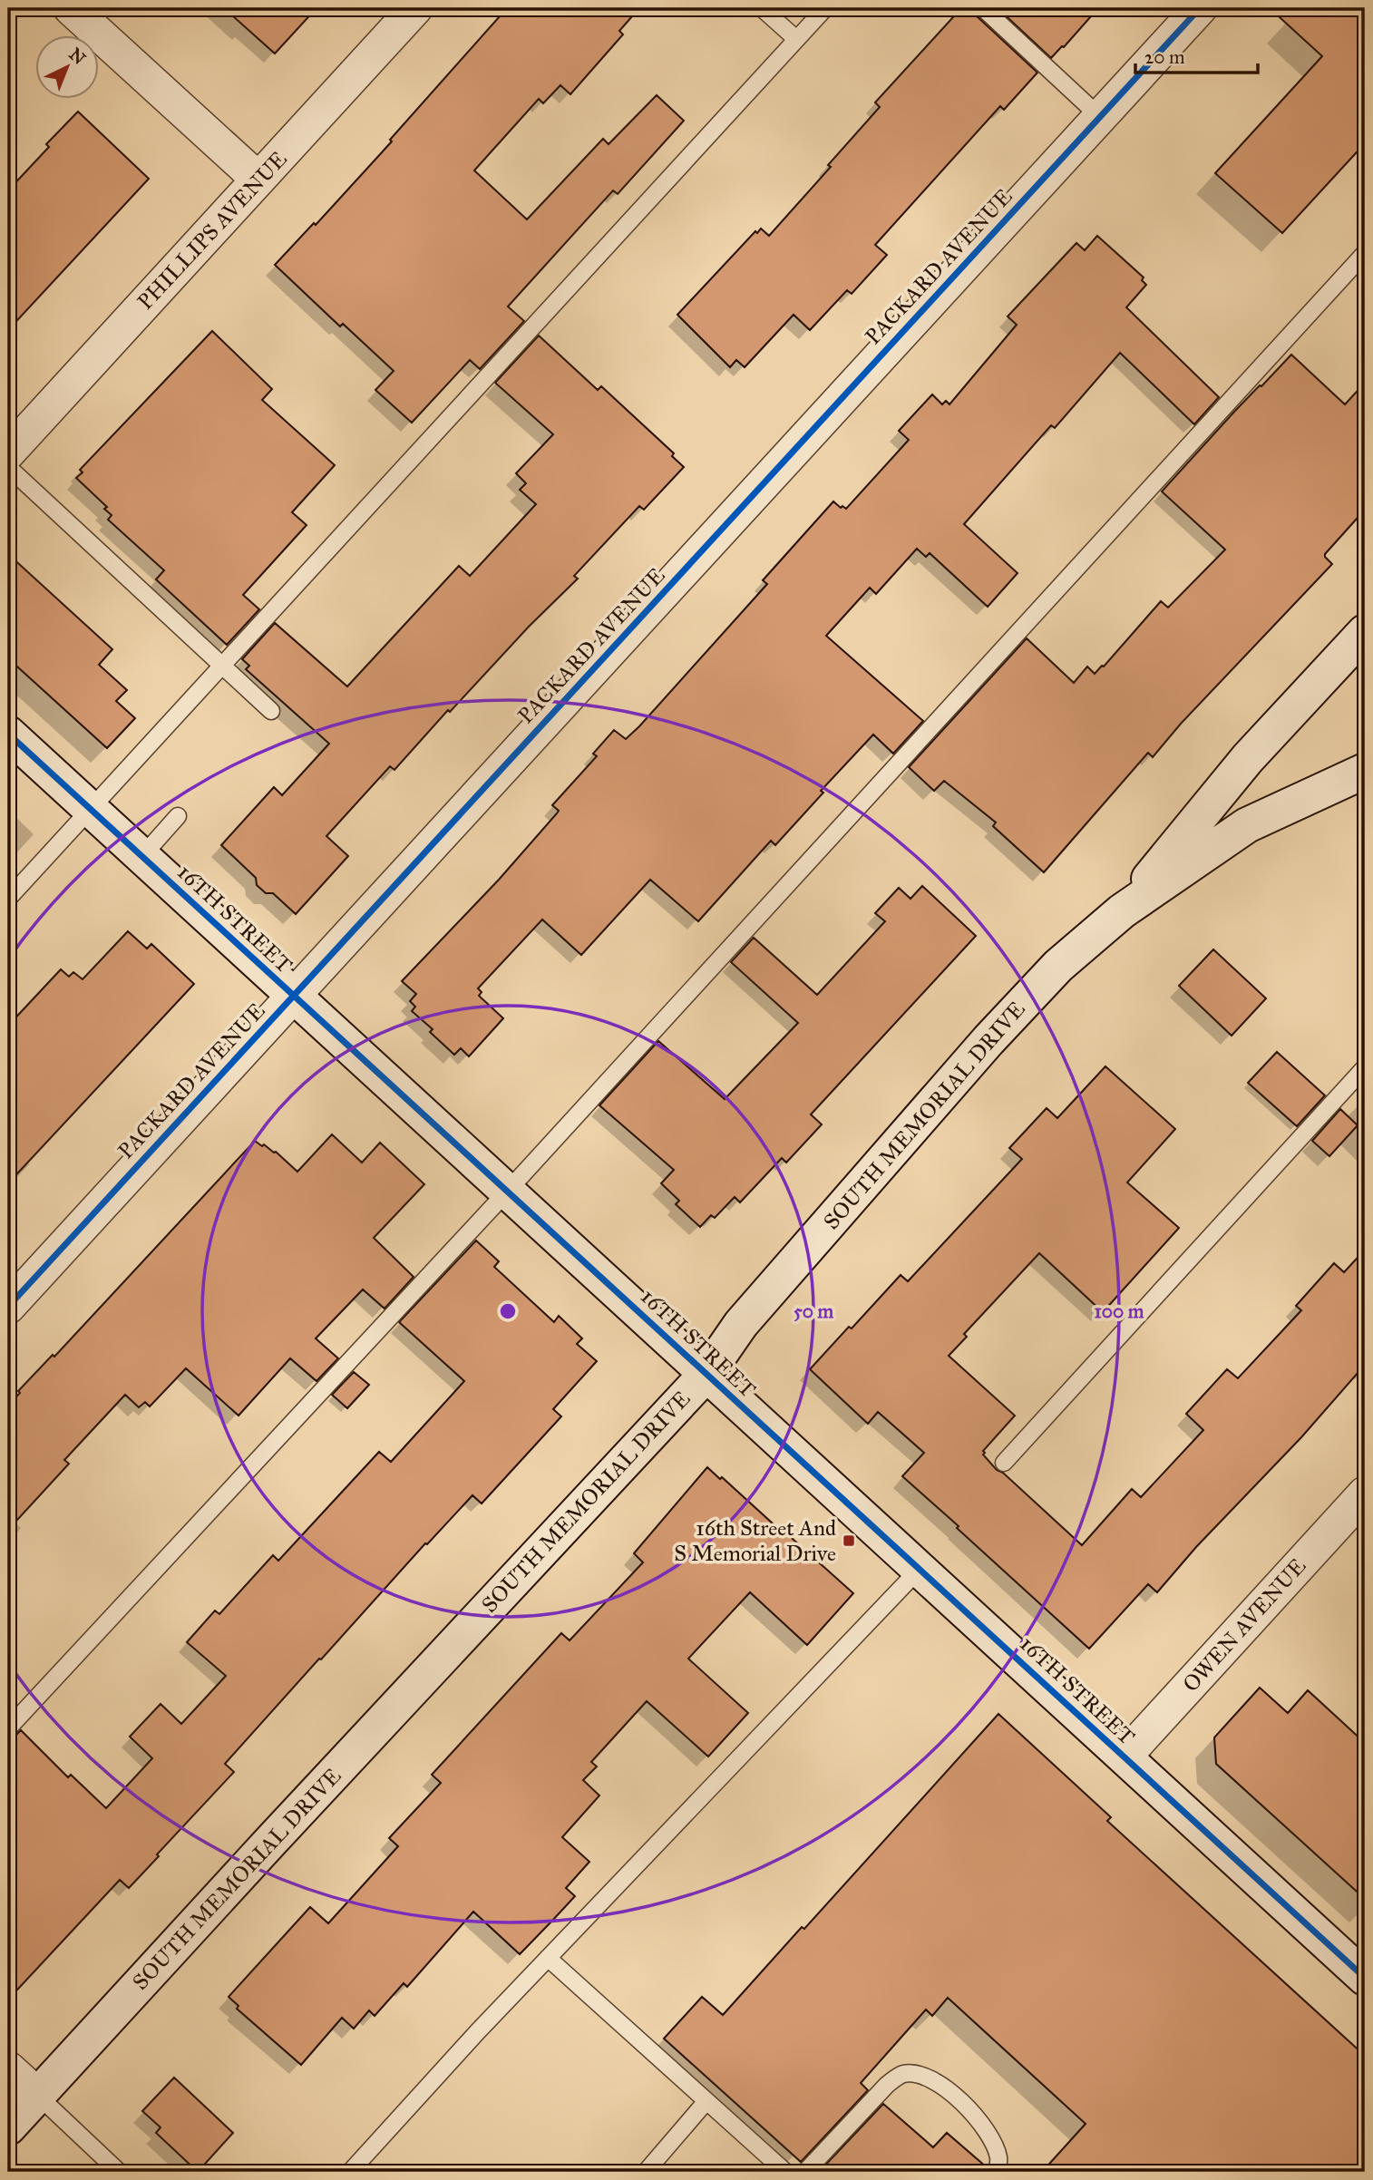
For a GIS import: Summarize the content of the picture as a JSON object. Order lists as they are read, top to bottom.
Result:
{
  "streets": {
    "main road": ["16TH STREET", "SOUTH MEMORIAL DRIVE"],
    "street": ["PHILLIPS AVENUE", "PACKARD AVENUE", "OWEN AVENUE"]
  },
  "crossings": [
    ["PACKARD AVENUE", "16TH STREET"],
    ["16TH STREET", "SOUTH MEMORIAL DRIVE"],
    ["16TH STREET", "OWEN AVENUE"]
  ],
  "places": {
    "transit": ["16th Street And S Memorial Drive"]
  },
  "scale_bar": "20 m",
  "north": "top right",
  "rings": ["50 m", "100 m"]
}
